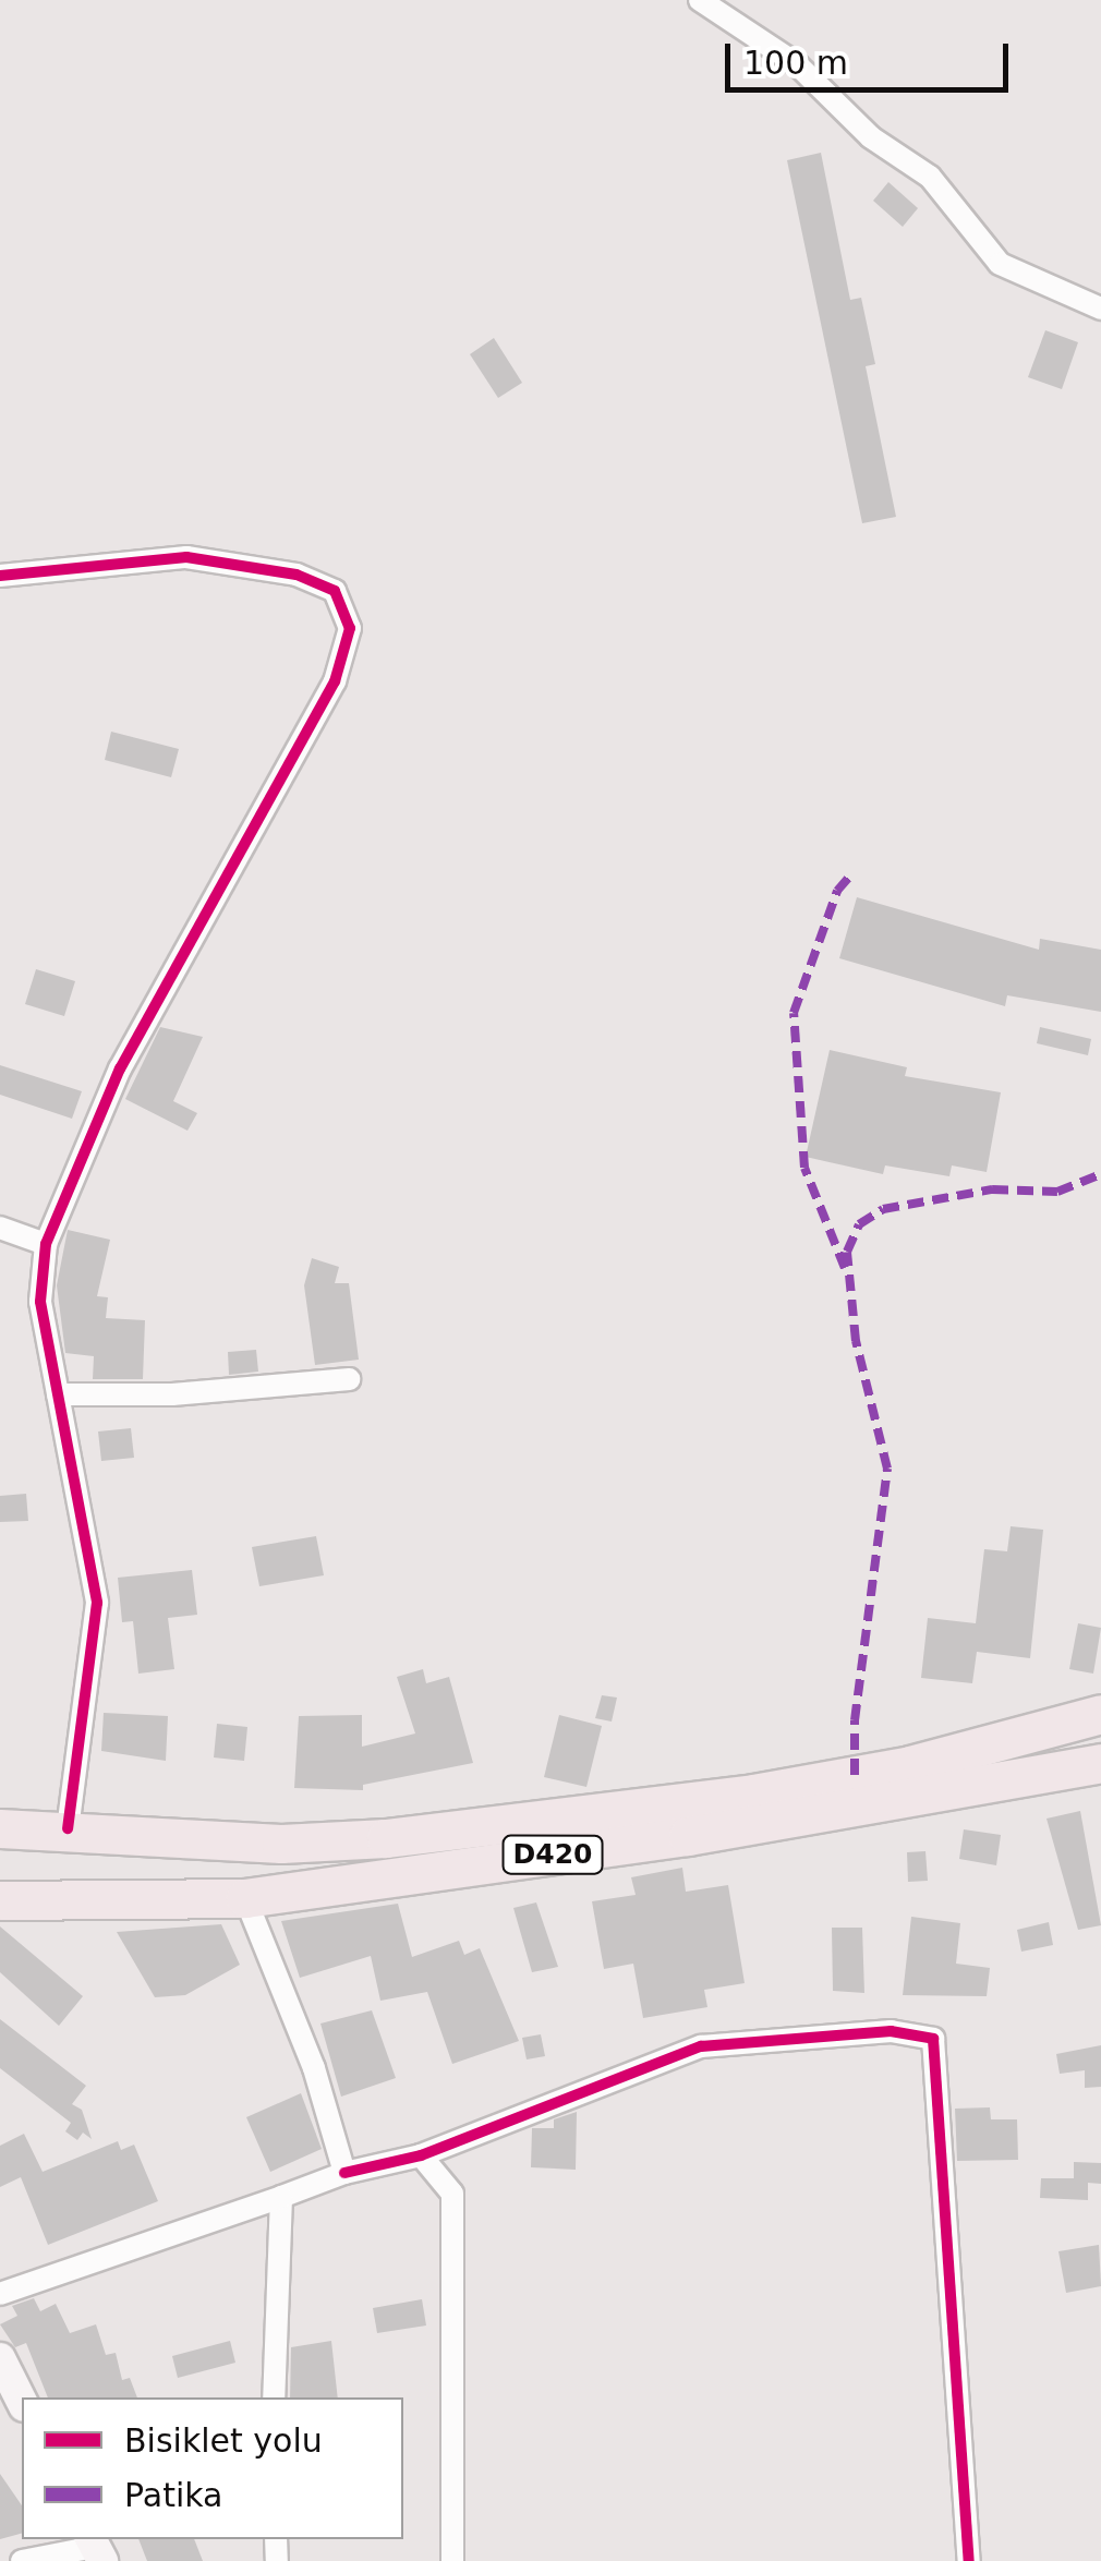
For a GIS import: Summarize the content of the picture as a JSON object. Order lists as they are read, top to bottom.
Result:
{
  "streets": {
    "highway": ["D420"]
  },
  "legend": ["Bisiklet yolu", "Patika"],
  "scale_bar": "100 m"
}
